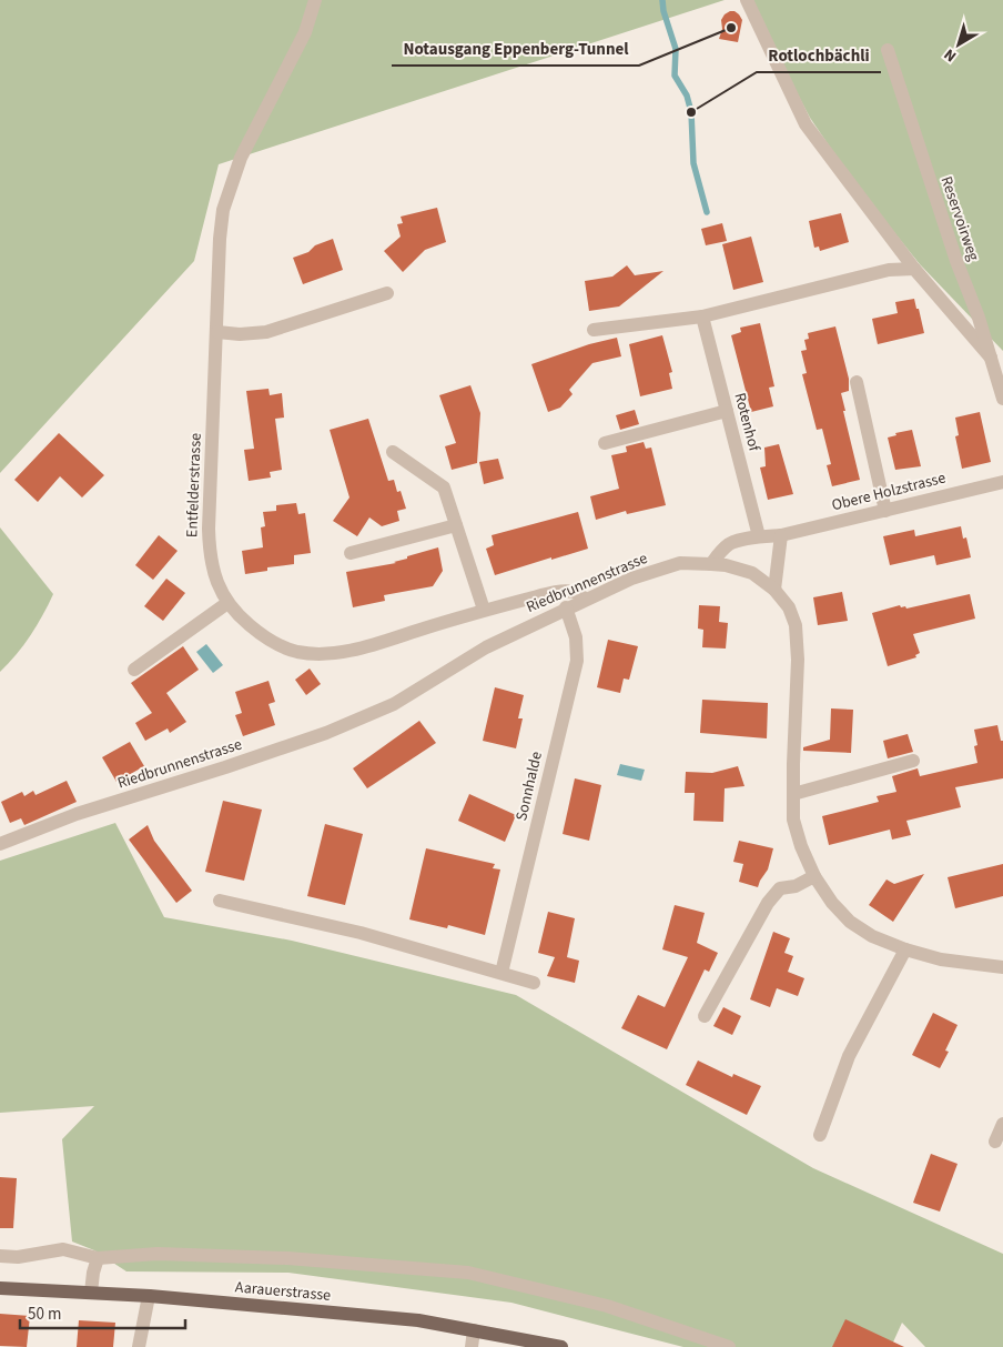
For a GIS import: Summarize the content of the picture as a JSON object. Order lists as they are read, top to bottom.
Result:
{
  "streets": {
    "main road": ["Aarauerstrasse"],
    "street": [
      "Reservoirweg",
      "Rotenhof",
      "Entfelderstrasse",
      "Obere Holzstrasse",
      "Riedbrunnenstrasse",
      "Sonnhalde"
    ]
  },
  "crossings": [
    ["Rotenhof", "Obere Holzstrasse"],
    ["Entfelderstrasse", "Riedbrunnenstrasse"],
    ["Obere Holzstrasse", "Riedbrunnenstrasse"],
    ["Riedbrunnenstrasse", "Sonnhalde"]
  ],
  "places": ["Notausgang Eppenberg-Tunnel", "Rotlochbächli"],
  "scale_bar": "50 m",
  "north": "bottom left"
}
